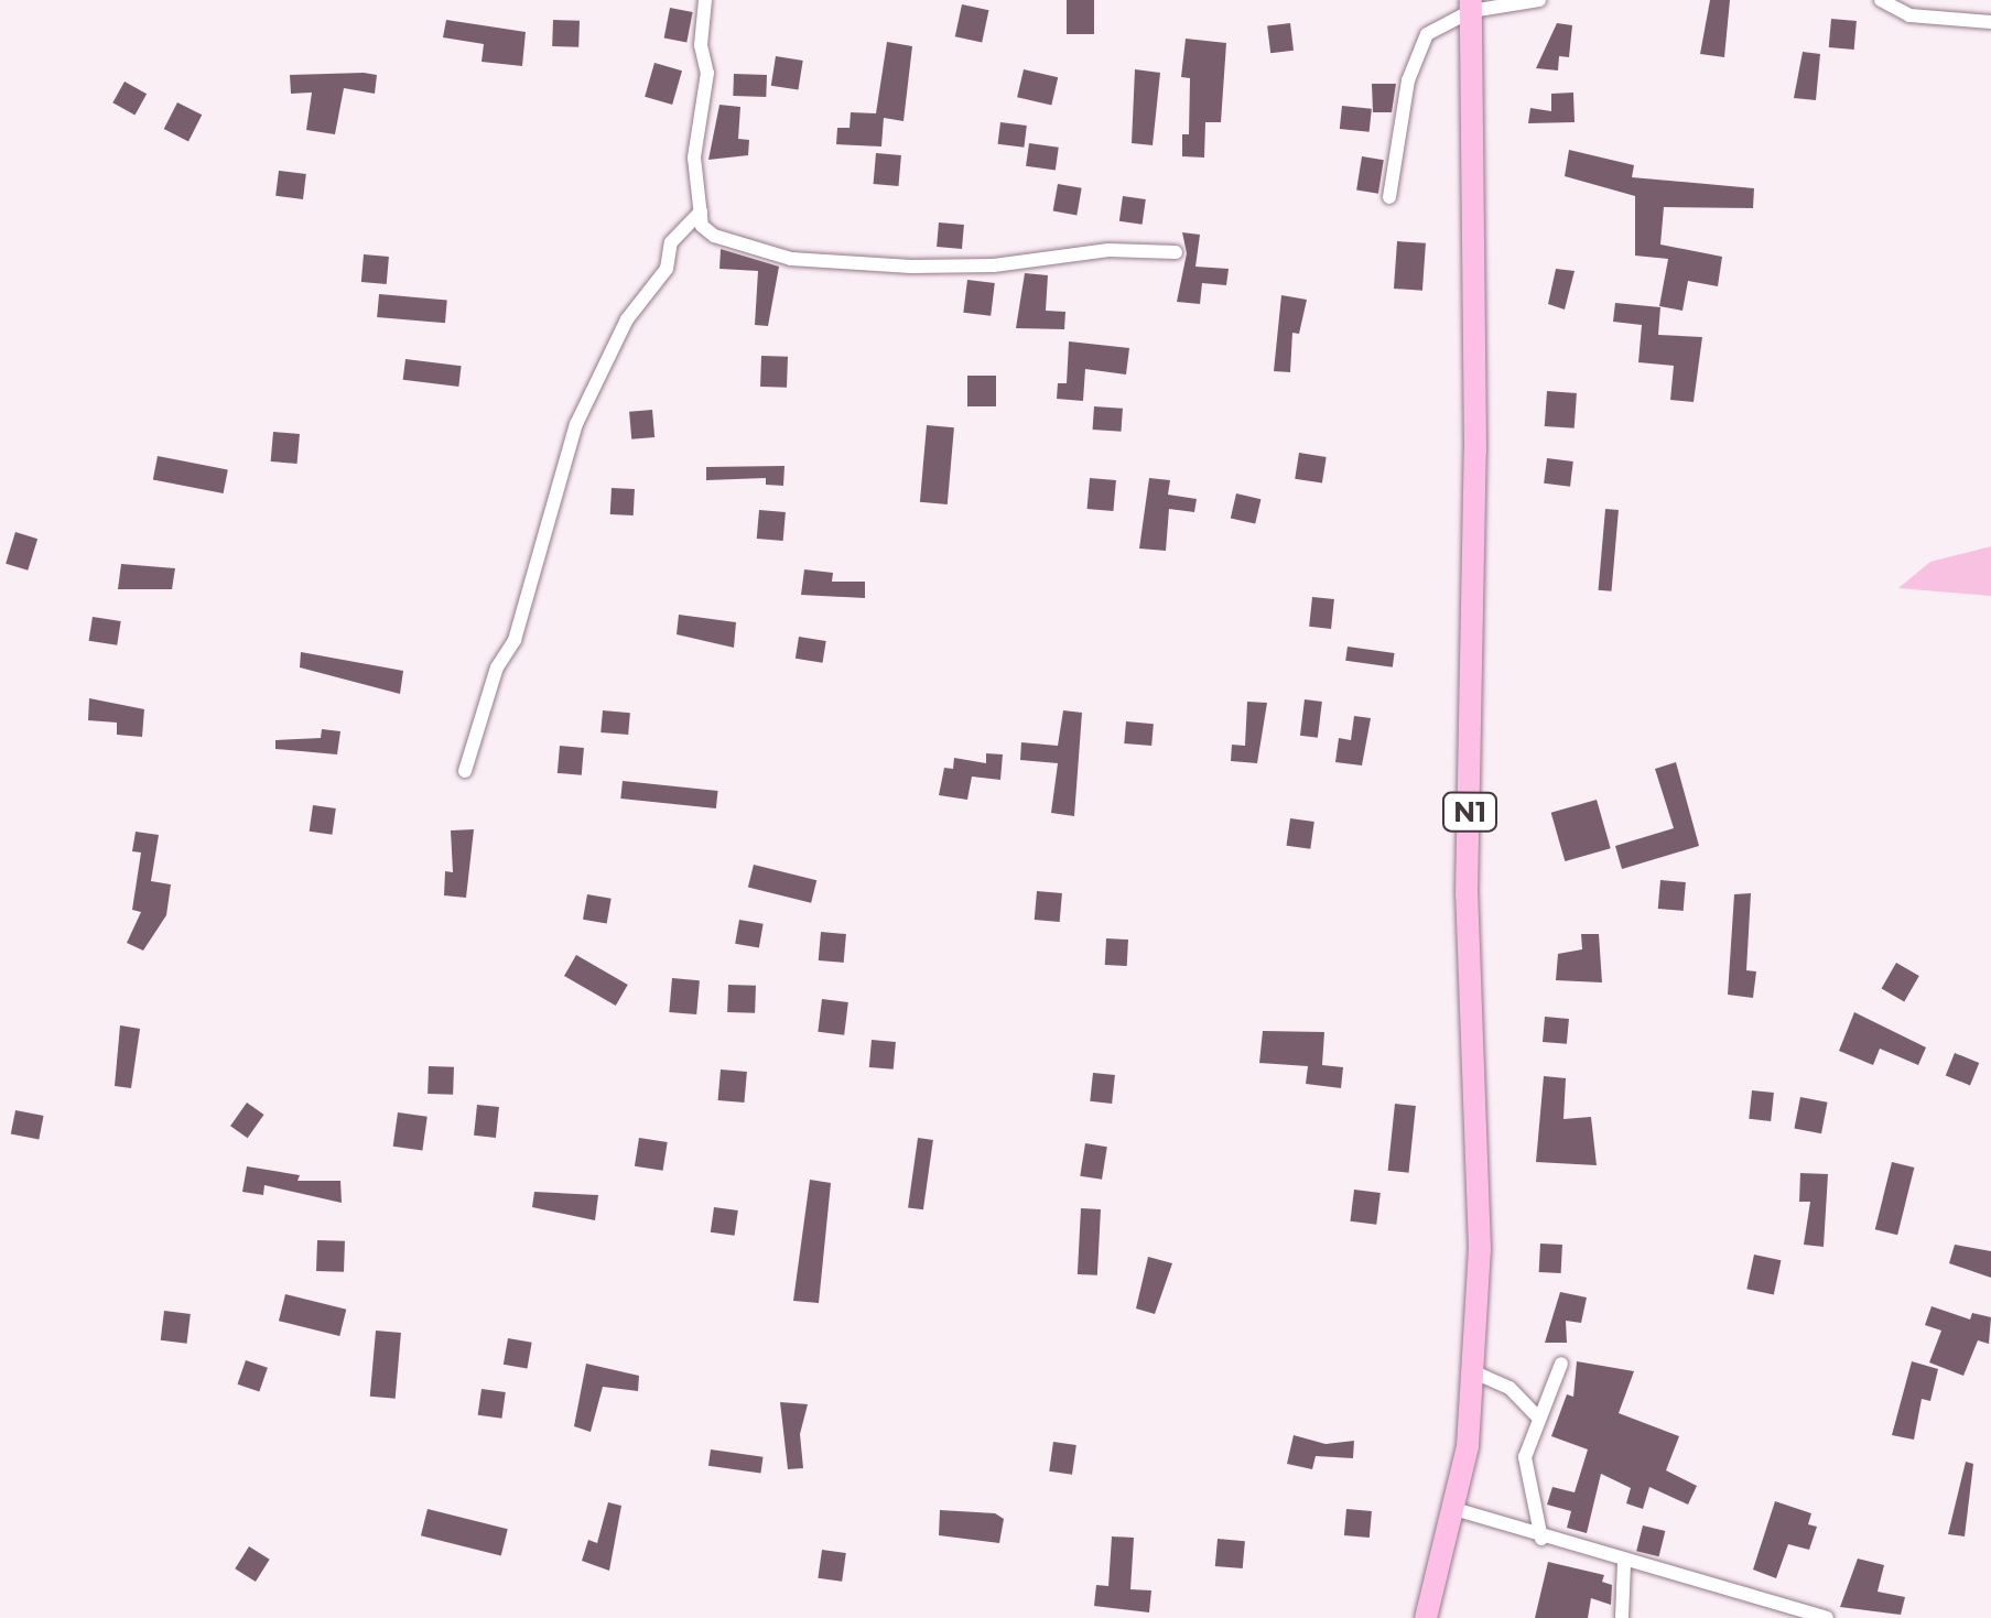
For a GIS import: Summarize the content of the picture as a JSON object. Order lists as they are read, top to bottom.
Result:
{
  "streets": {
    "highway": ["N1"]
  }
}
